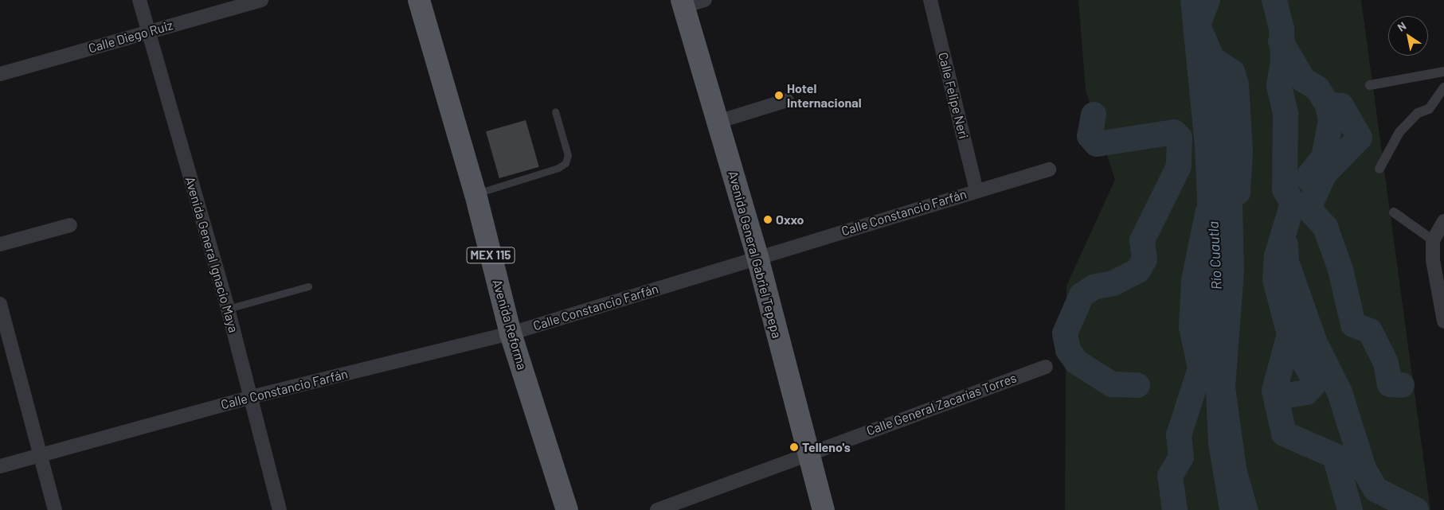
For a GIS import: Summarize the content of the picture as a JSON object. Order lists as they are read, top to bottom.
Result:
{
  "streets": {
    "main road": ["Avenida General Gabriel Tepepa", "MEX 115", "Avenida Reforma"],
    "street": [
      "Calle Diego Ruiz",
      "Calle Felipe Neri",
      "Calle Constancio Farfán",
      "Avenida General Ignacio Maya",
      "Calle General Zacarías Torres"
    ]
  },
  "crossings": [
    ["Calle Diego Ruiz", "Avenida General Ignacio Maya"],
    ["Calle Felipe Neri", "Calle Constancio Farfán"],
    ["Calle Constancio Farfán", "Avenida General Ignacio Maya"],
    ["Calle Constancio Farfán", "Avenida General Gabriel Tepepa"],
    ["Calle Constancio Farfán", "Avenida Reforma"],
    ["Avenida General Gabriel Tepepa", "Calle General Zacarías Torres"]
  ],
  "water": ["Río Cuautla"],
  "places": ["Hotel Internacional", "Oxxo", "Telleno's"],
  "north": "top left"
}
